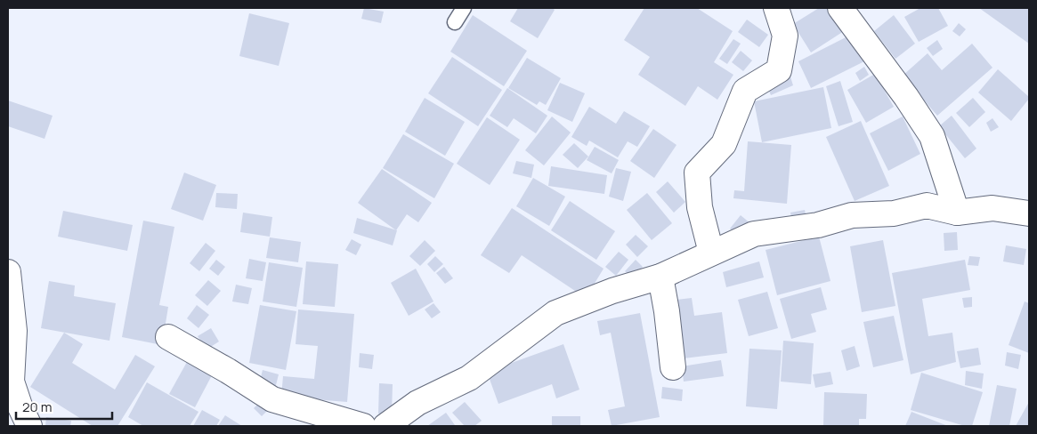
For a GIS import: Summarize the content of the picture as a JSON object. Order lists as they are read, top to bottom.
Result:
{
  "scale_bar": "20 m"
}
